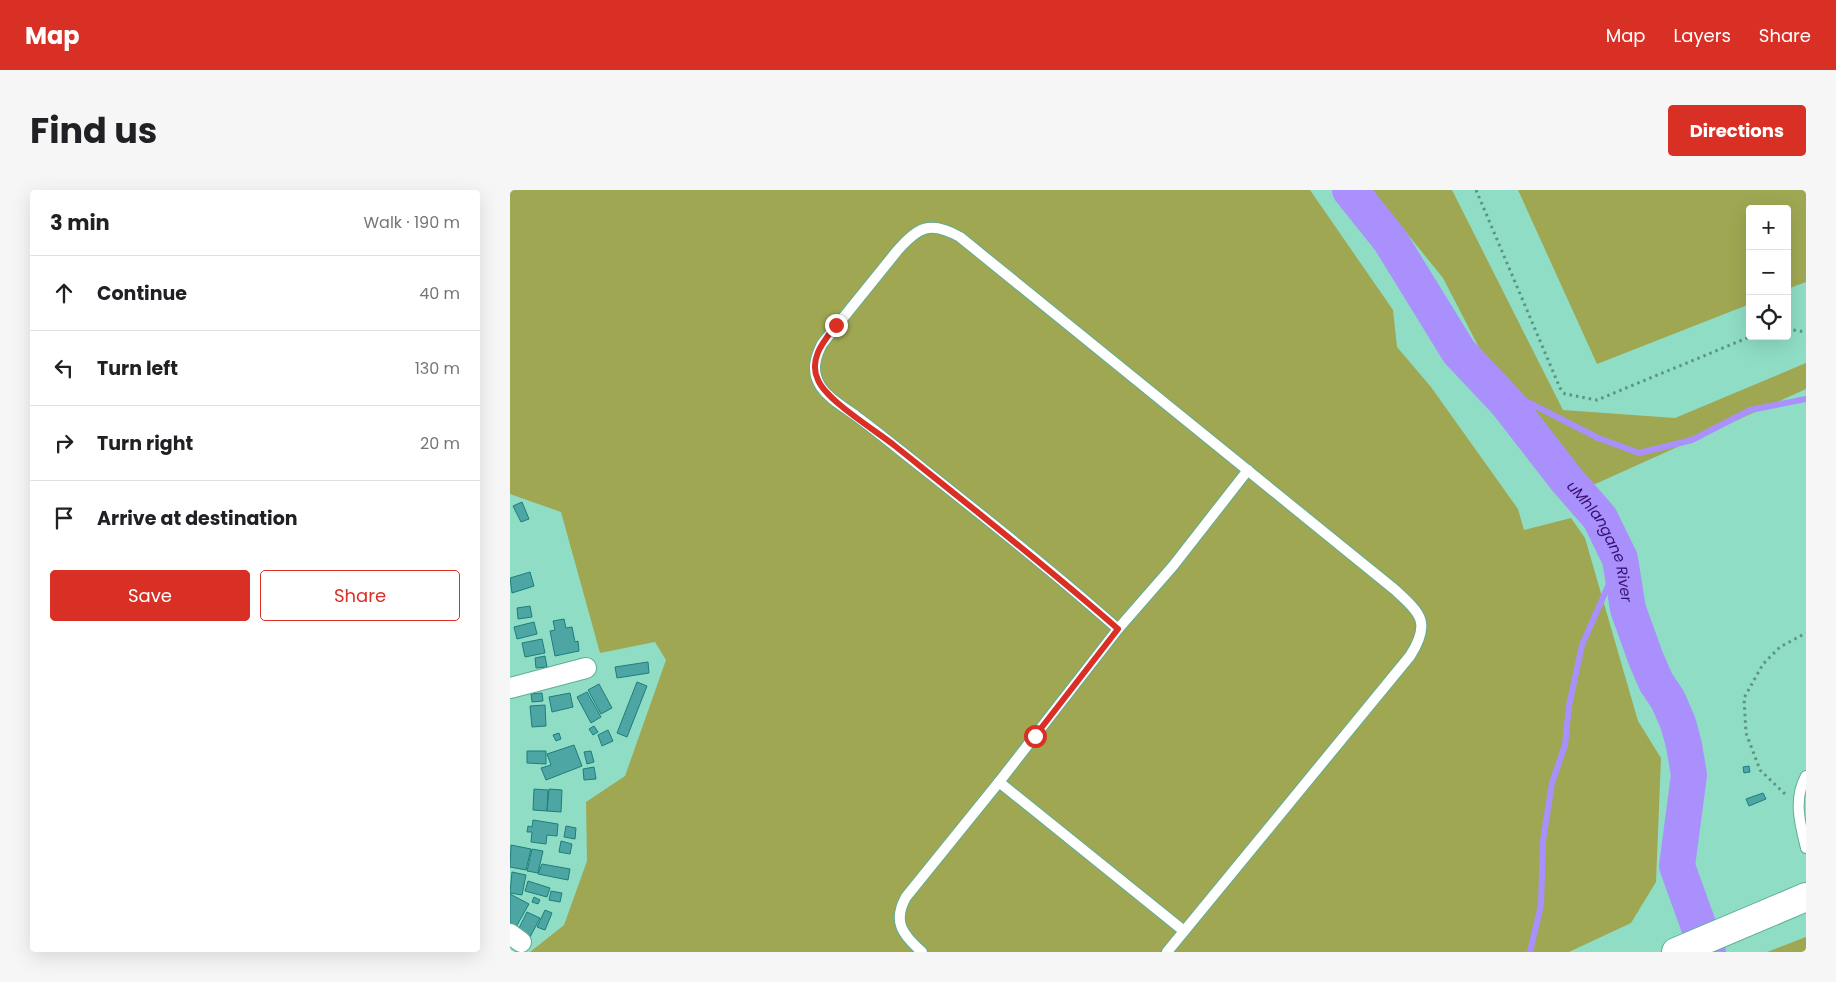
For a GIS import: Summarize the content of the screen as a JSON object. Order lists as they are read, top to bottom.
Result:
{
  "water": ["uMhlangane River"],
  "page": {
    "header": "Map",
    "nav": ["Map", "Layers", "Share"],
    "title": "Find us",
    "buttons": [
      "Directions",
      ["Save", "Share"]
    ],
    "heading": ["3 min", "Walk · 190 m"],
    "map_buttons": ["+", "−"],
    "list": [
      ["Continue", "40 m"],
      ["Turn left", "130 m"],
      ["Turn right", "20 m"],
      "Arrive at destination"
    ]
  }
}
